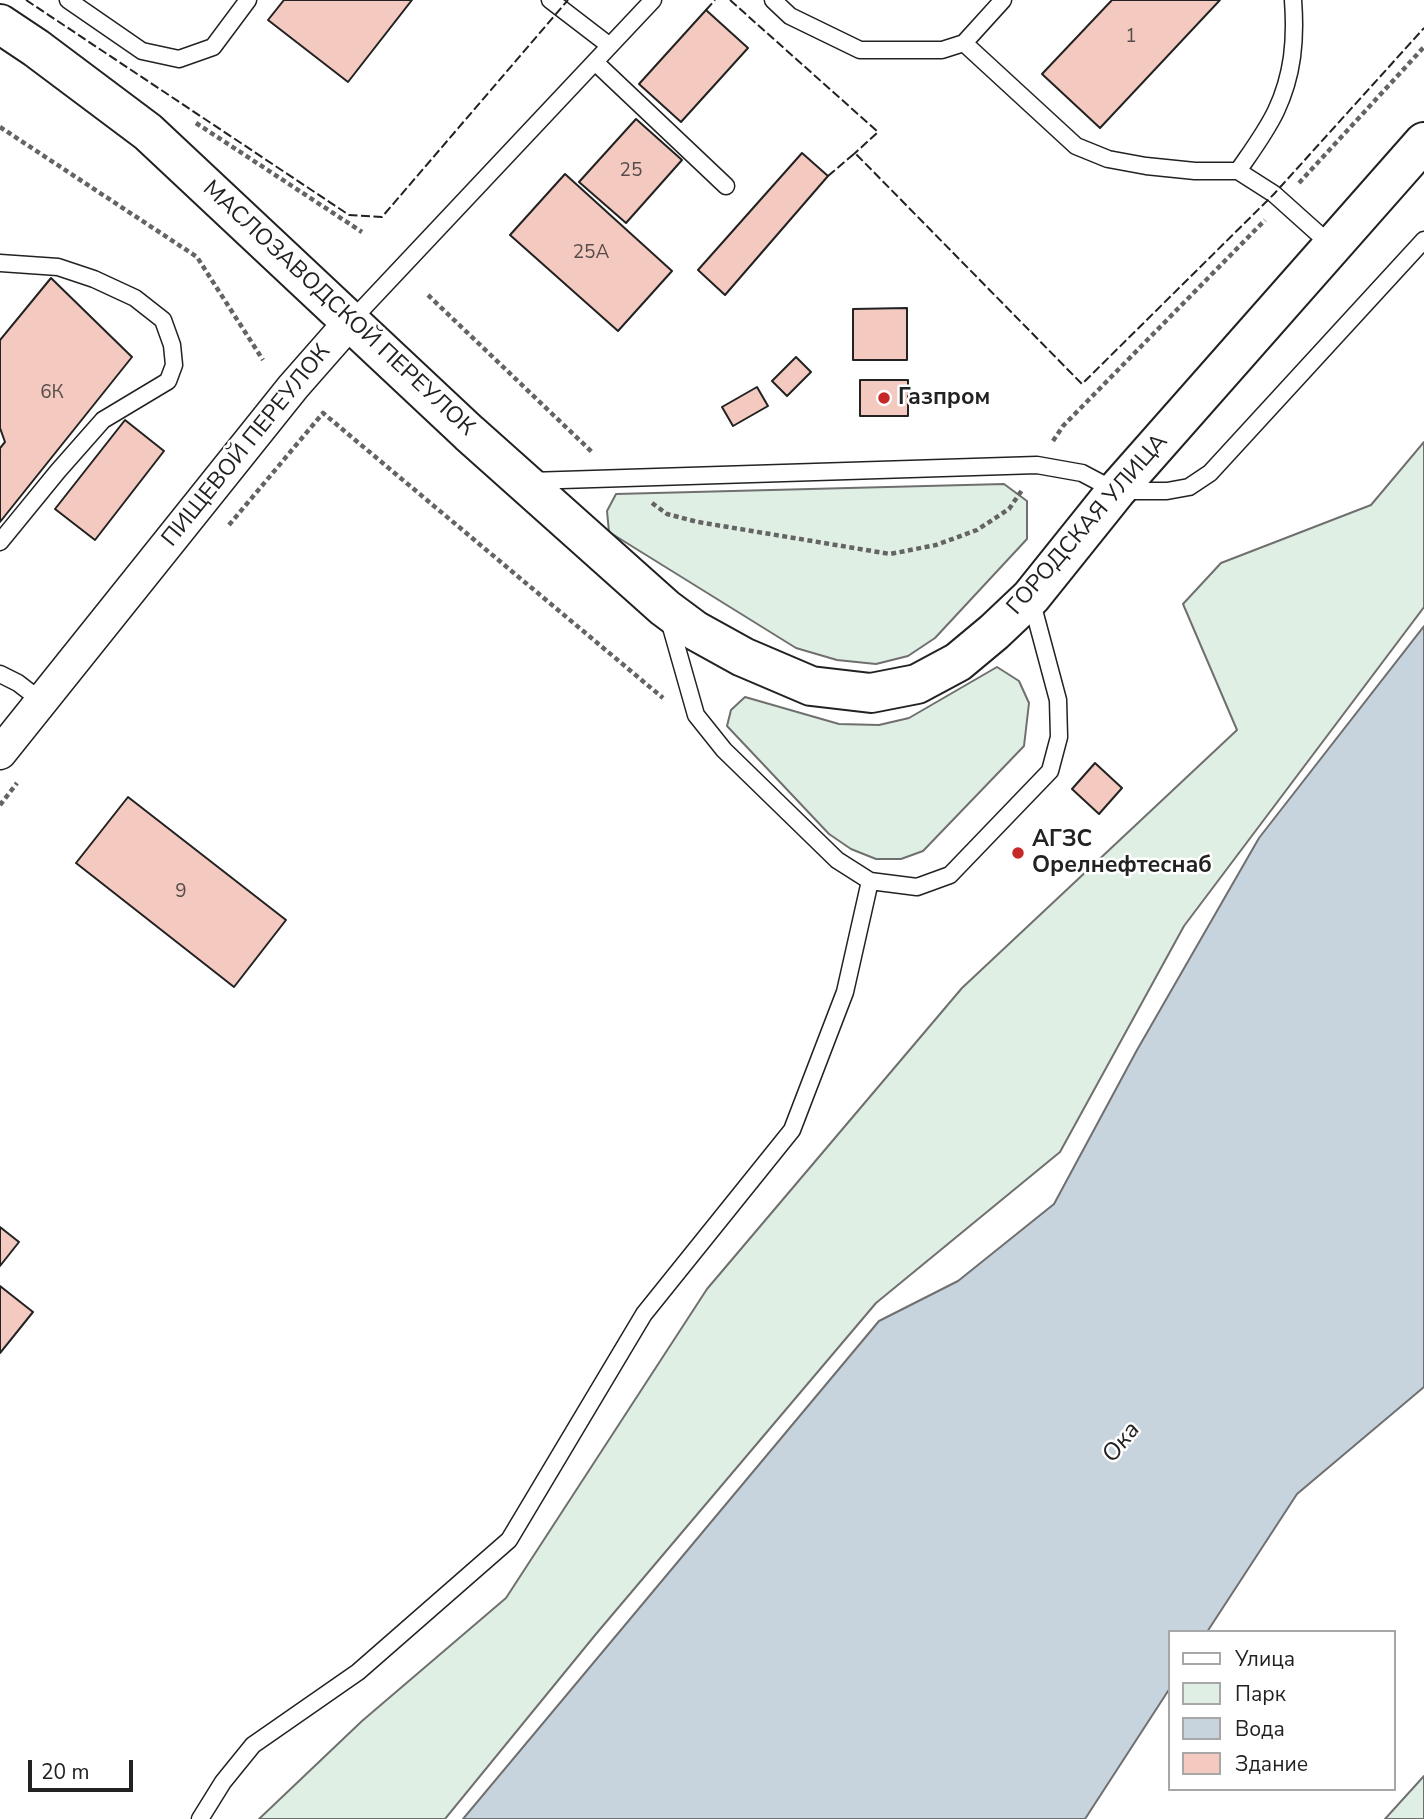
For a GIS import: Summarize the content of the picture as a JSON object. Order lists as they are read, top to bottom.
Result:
{
  "streets": {
    "highway": ["МАСЛОЗАВОДСКОЙ ПЕРЕУЛОК", "ГОРОДСКАЯ УЛИЦА"],
    "street": ["ПИЩЕВОЙ ПЕРЕУЛОК"]
  },
  "crossings": [
    ["МАСЛОЗАВОДСКОЙ ПЕРЕУЛОК", "ПИЩЕВОЙ ПЕРЕУЛОК"],
    ["МАСЛОЗАВОДСКОЙ ПЕРЕУЛОК", "ГОРОДСКАЯ УЛИЦА"]
  ],
  "water": ["Ока"],
  "places": ["Газпром", "АГЗС Орелнефтеснаб"],
  "house_numbers": [
    "1",
    "25",
    "25А",
    "6К",
    "9"
  ],
  "legend": [
    "Улица",
    "Парк",
    "Вода",
    "Здание"
  ],
  "scale_bar": "20 m"
}
